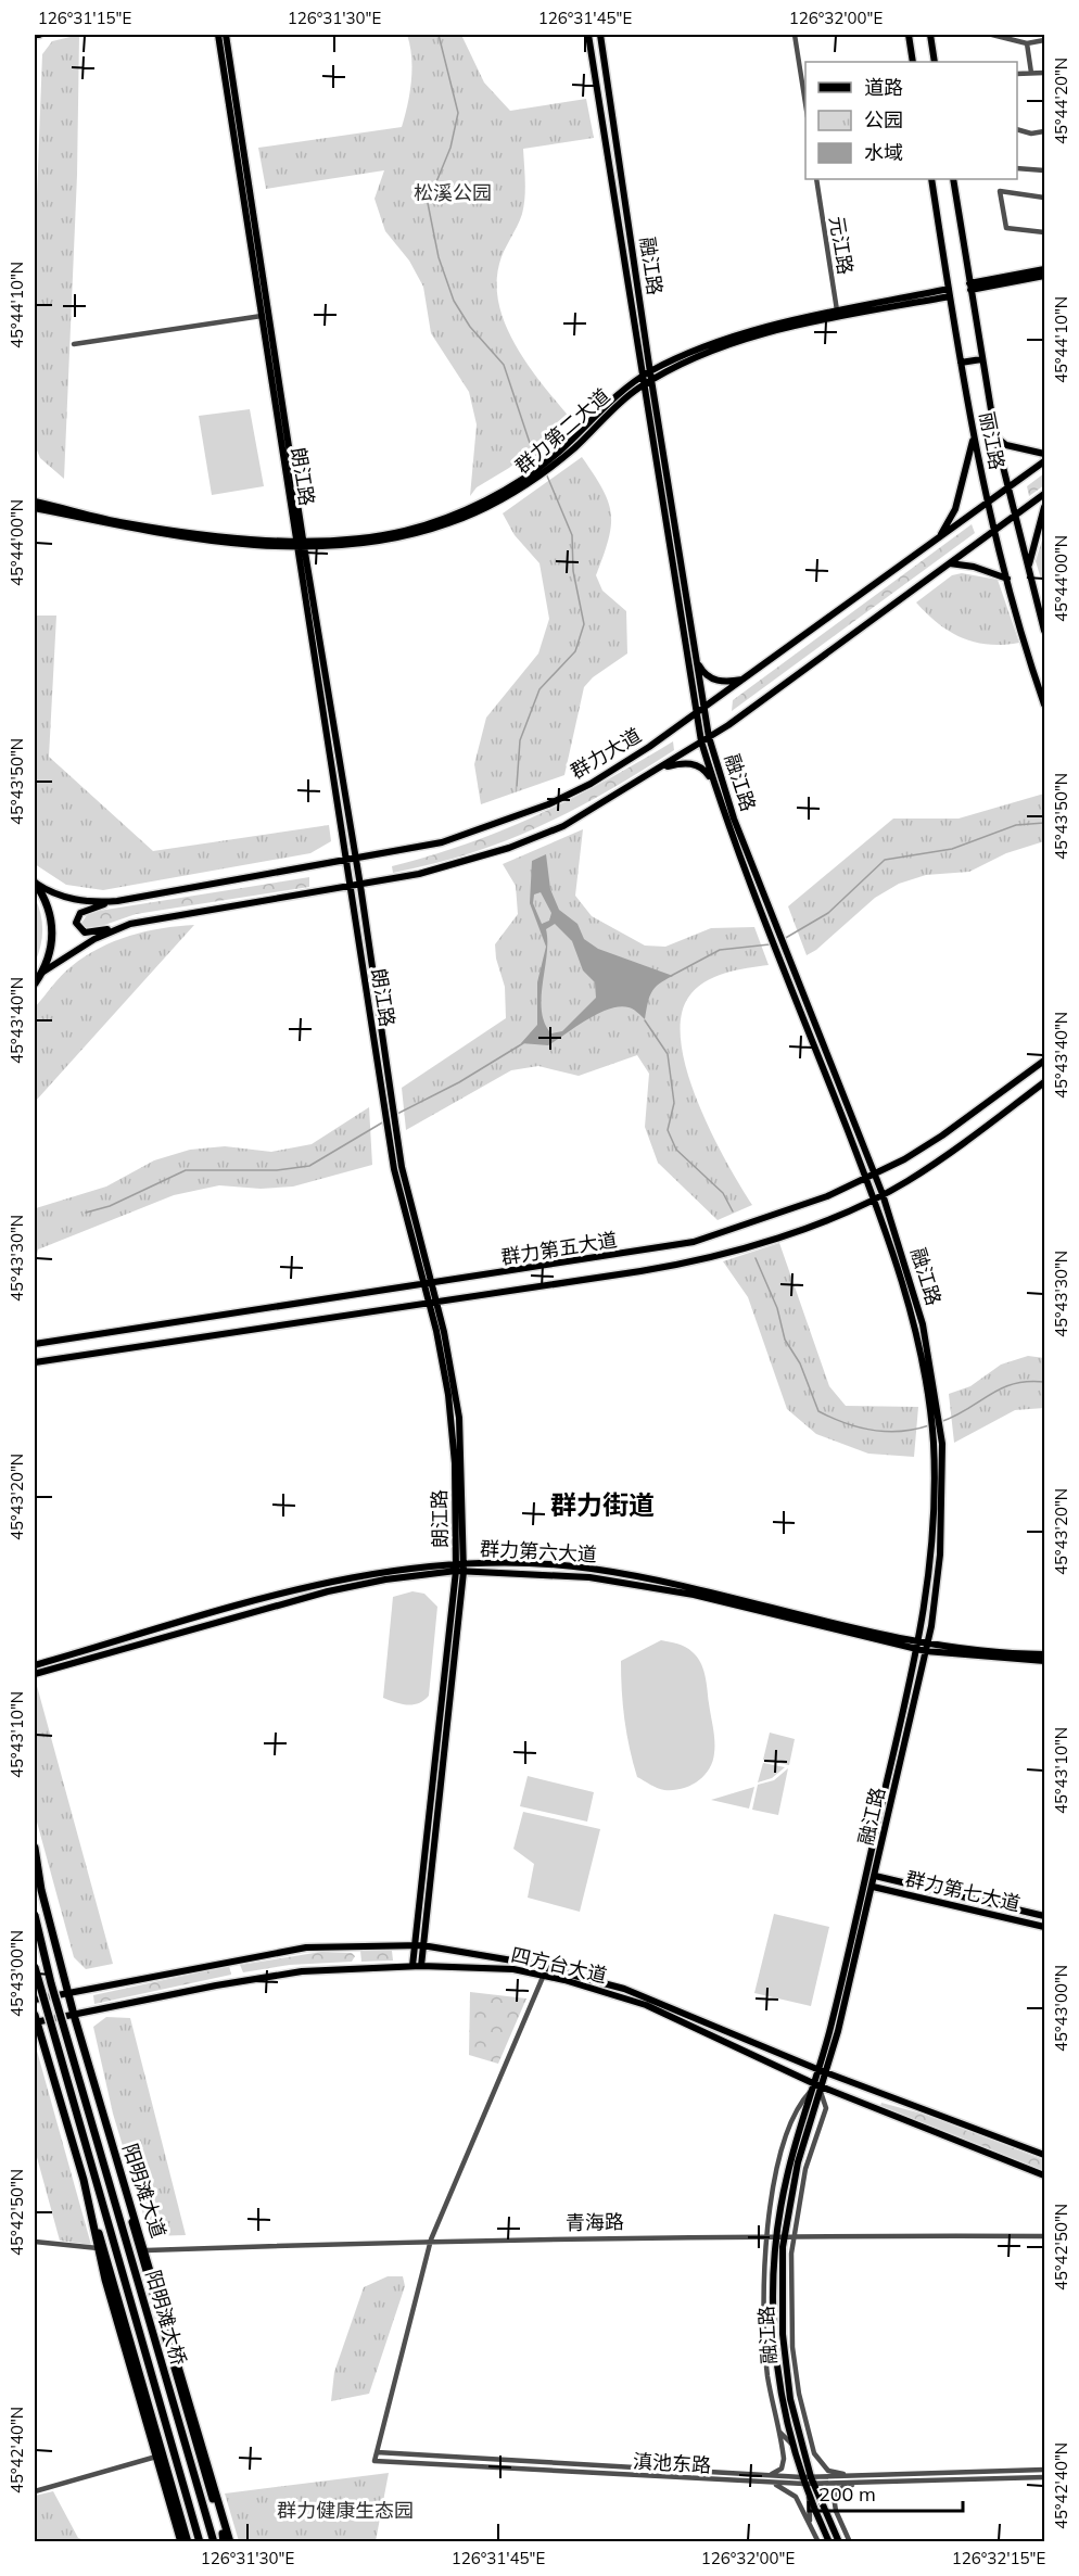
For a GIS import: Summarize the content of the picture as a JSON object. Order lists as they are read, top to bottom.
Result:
{
  "streets": {
    "highway": ["阳明滩大道", "阳明滩大桥"],
    "main road": [
      "融江路",
      "群力第二大道",
      "丽江路",
      "朗江路",
      "群力大道",
      "群力第五大道",
      "群力第六大道",
      "群力第七大道",
      "四方台大道"
    ],
    "street": ["元江路", "青海路", "滇池东路"]
  },
  "crossings": [
    ["元江路", "群力第二大道"],
    ["融江路", "群力第二大道"],
    ["融江路", "群力大道"],
    ["融江路", "群力第五大道"],
    ["融江路", "群力第六大道"],
    ["融江路", "群力第七大道"],
    ["融江路", "四方台大道"],
    ["融江路", "青海路"],
    ["融江路", "滇池东路"],
    ["群力第二大道", "丽江路"],
    ["群力第二大道", "朗江路"],
    ["丽江路", "群力大道"],
    ["朗江路", "群力大道"],
    ["朗江路", "群力第五大道"],
    ["朗江路", "群力第六大道"],
    ["朗江路", "四方台大道"],
    ["四方台大道", "阳明滩大道"],
    ["阳明滩大道", "青海路"]
  ],
  "districts": ["群力街道"],
  "parks": ["松溪公园", "群力健康生态园"],
  "legend": ["道路", "公园", "水域"],
  "scale_bar": "200 m",
  "coordinates": [
    "126°31'15\"E",
    "126°31'30\"E",
    "126°31'45\"E",
    "126°32'00\"E",
    "45°44'20\"N",
    "45°44'10\"N",
    "45°44'00\"N",
    "45°43'50\"N",
    "45°43'40\"N",
    "45°43'30\"N",
    "45°43'20\"N",
    "45°43'10\"N",
    "45°43'00\"N",
    "45°42'50\"N",
    "45°42'40\"N",
    "126°32'15\"E"
  ]
}
